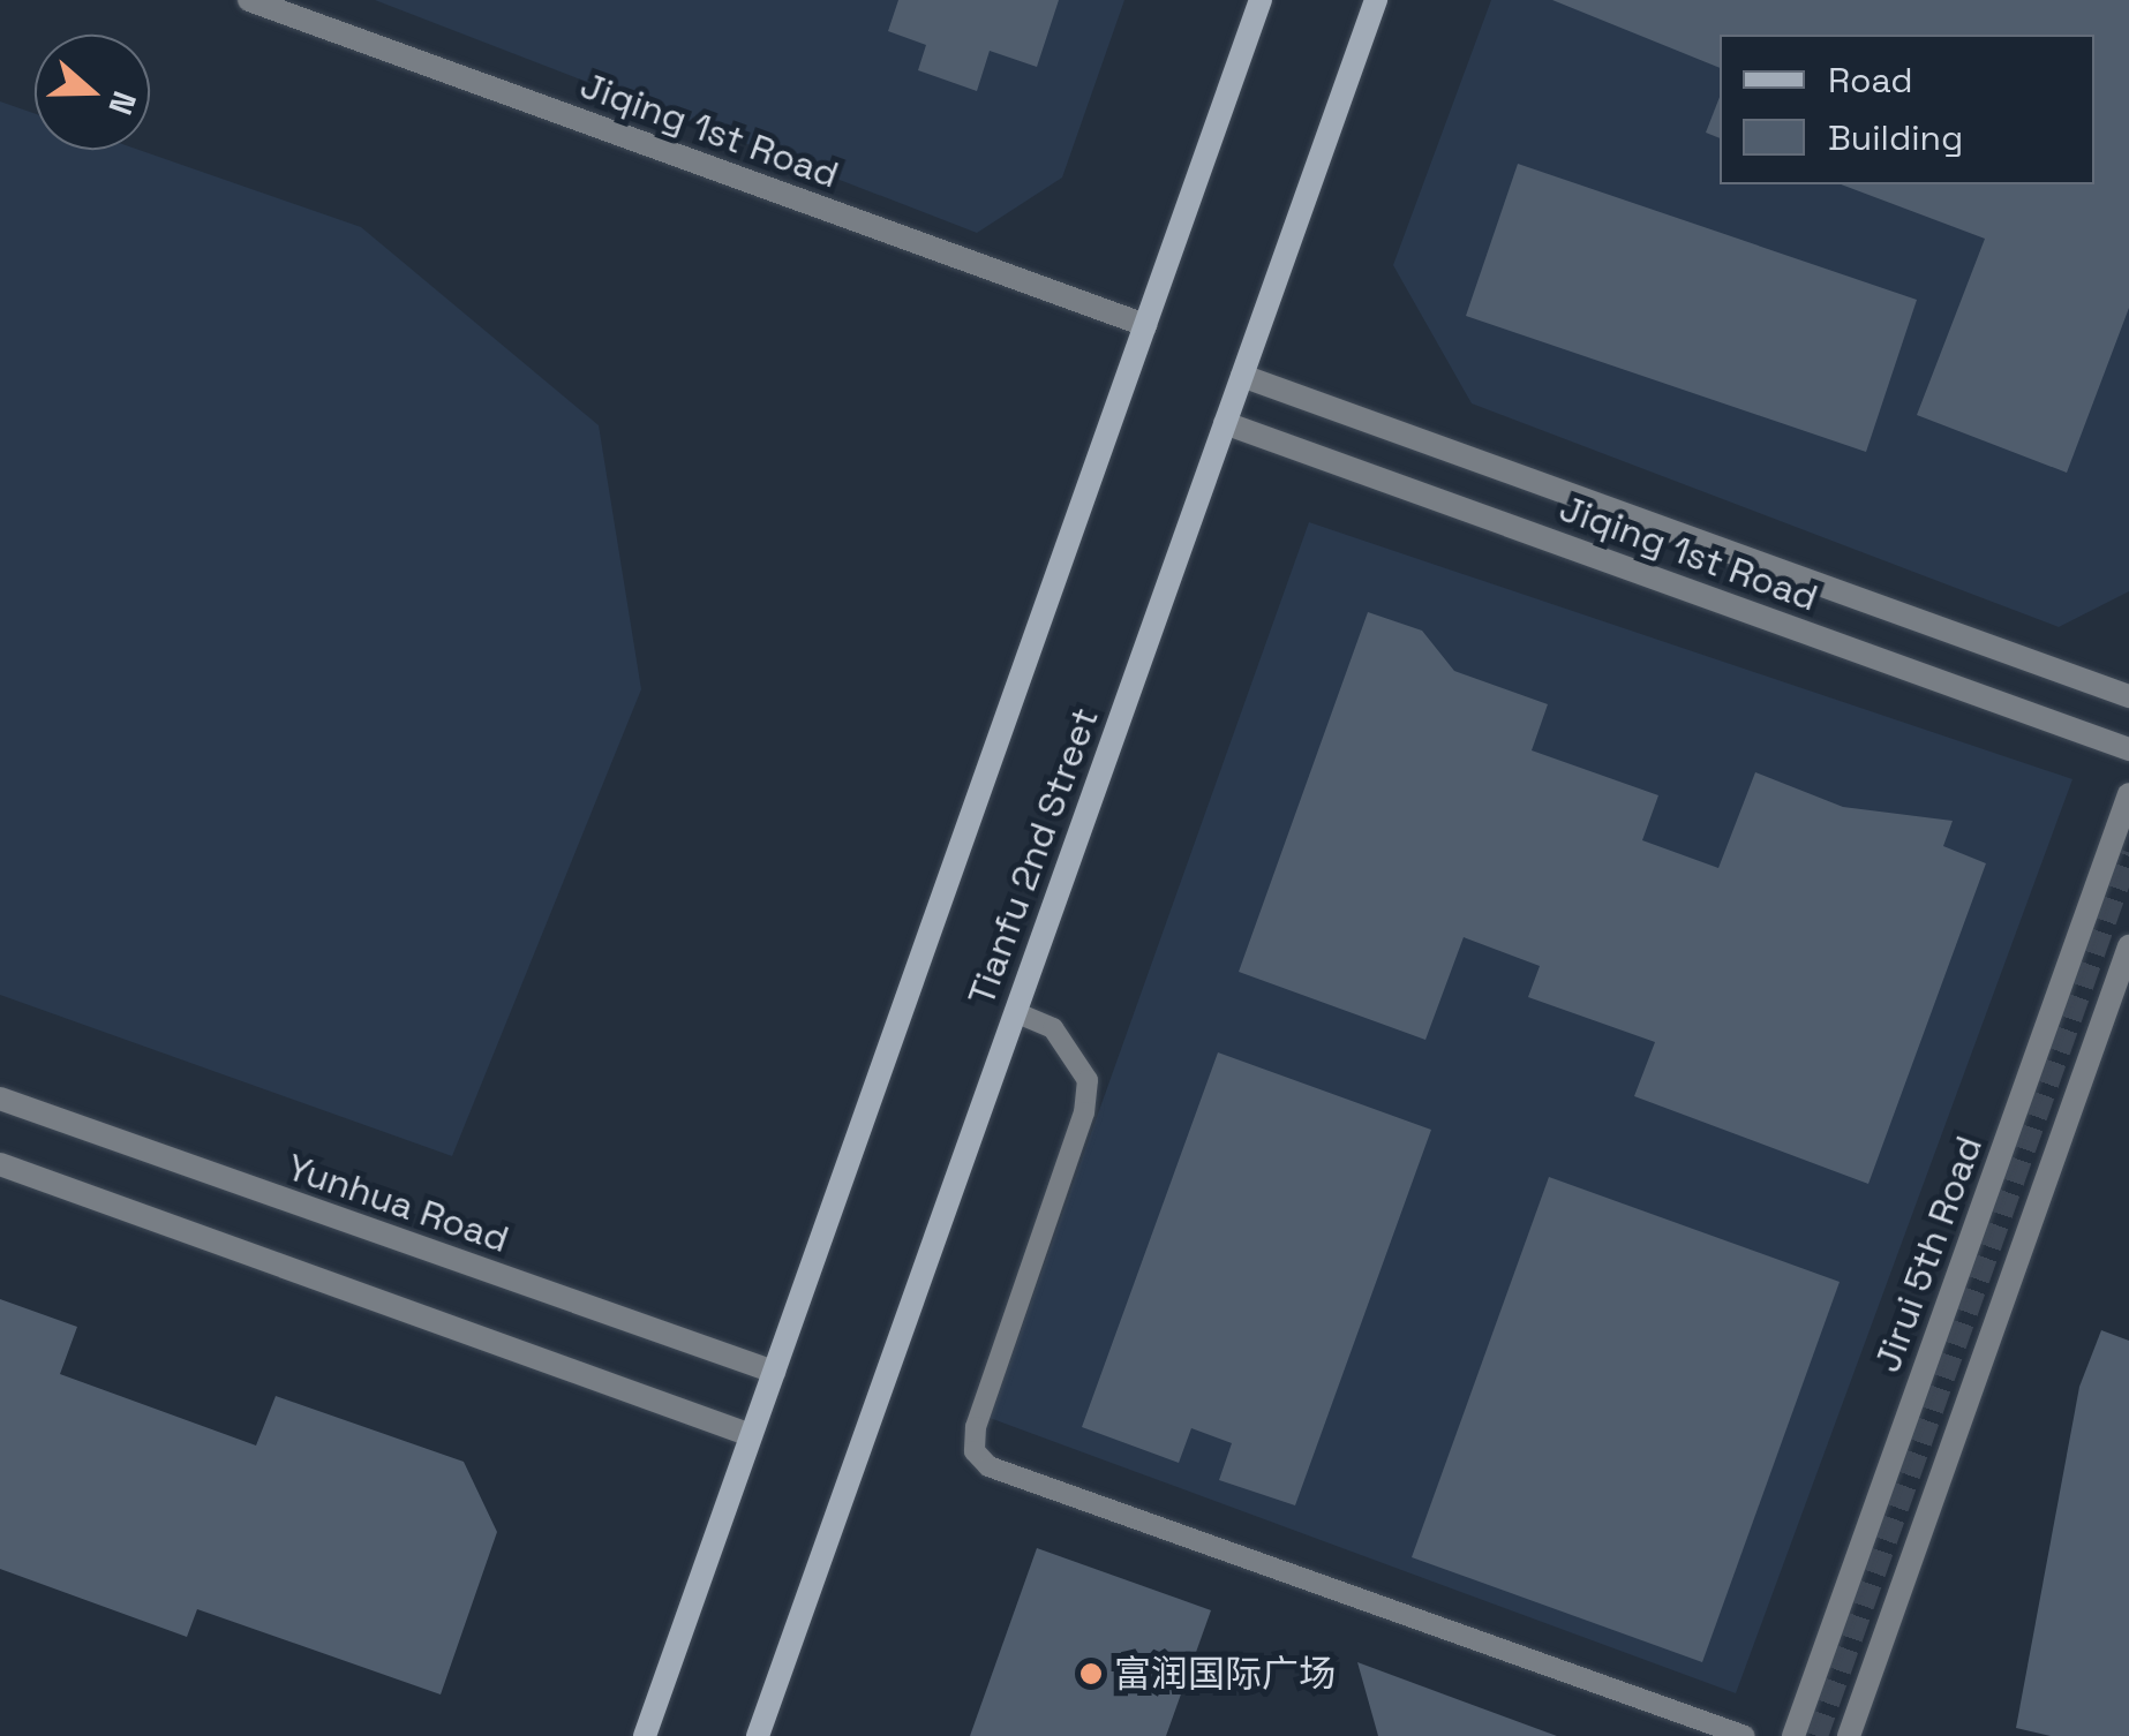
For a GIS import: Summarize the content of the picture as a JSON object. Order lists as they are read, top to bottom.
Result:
{
  "streets": {
    "main road": ["Tianfu 2nd Street"],
    "street": ["Jiqing 1st Road", "Yunhua Road", "Jirui 5th Road"]
  },
  "crossings": [
    ["Jiqing 1st Road", "Tianfu 2nd Street"],
    ["Tianfu 2nd Street", "Yunhua Road"]
  ],
  "places": ["富润国际广场"],
  "legend": ["Road", "Building"],
  "north": "right"
}
